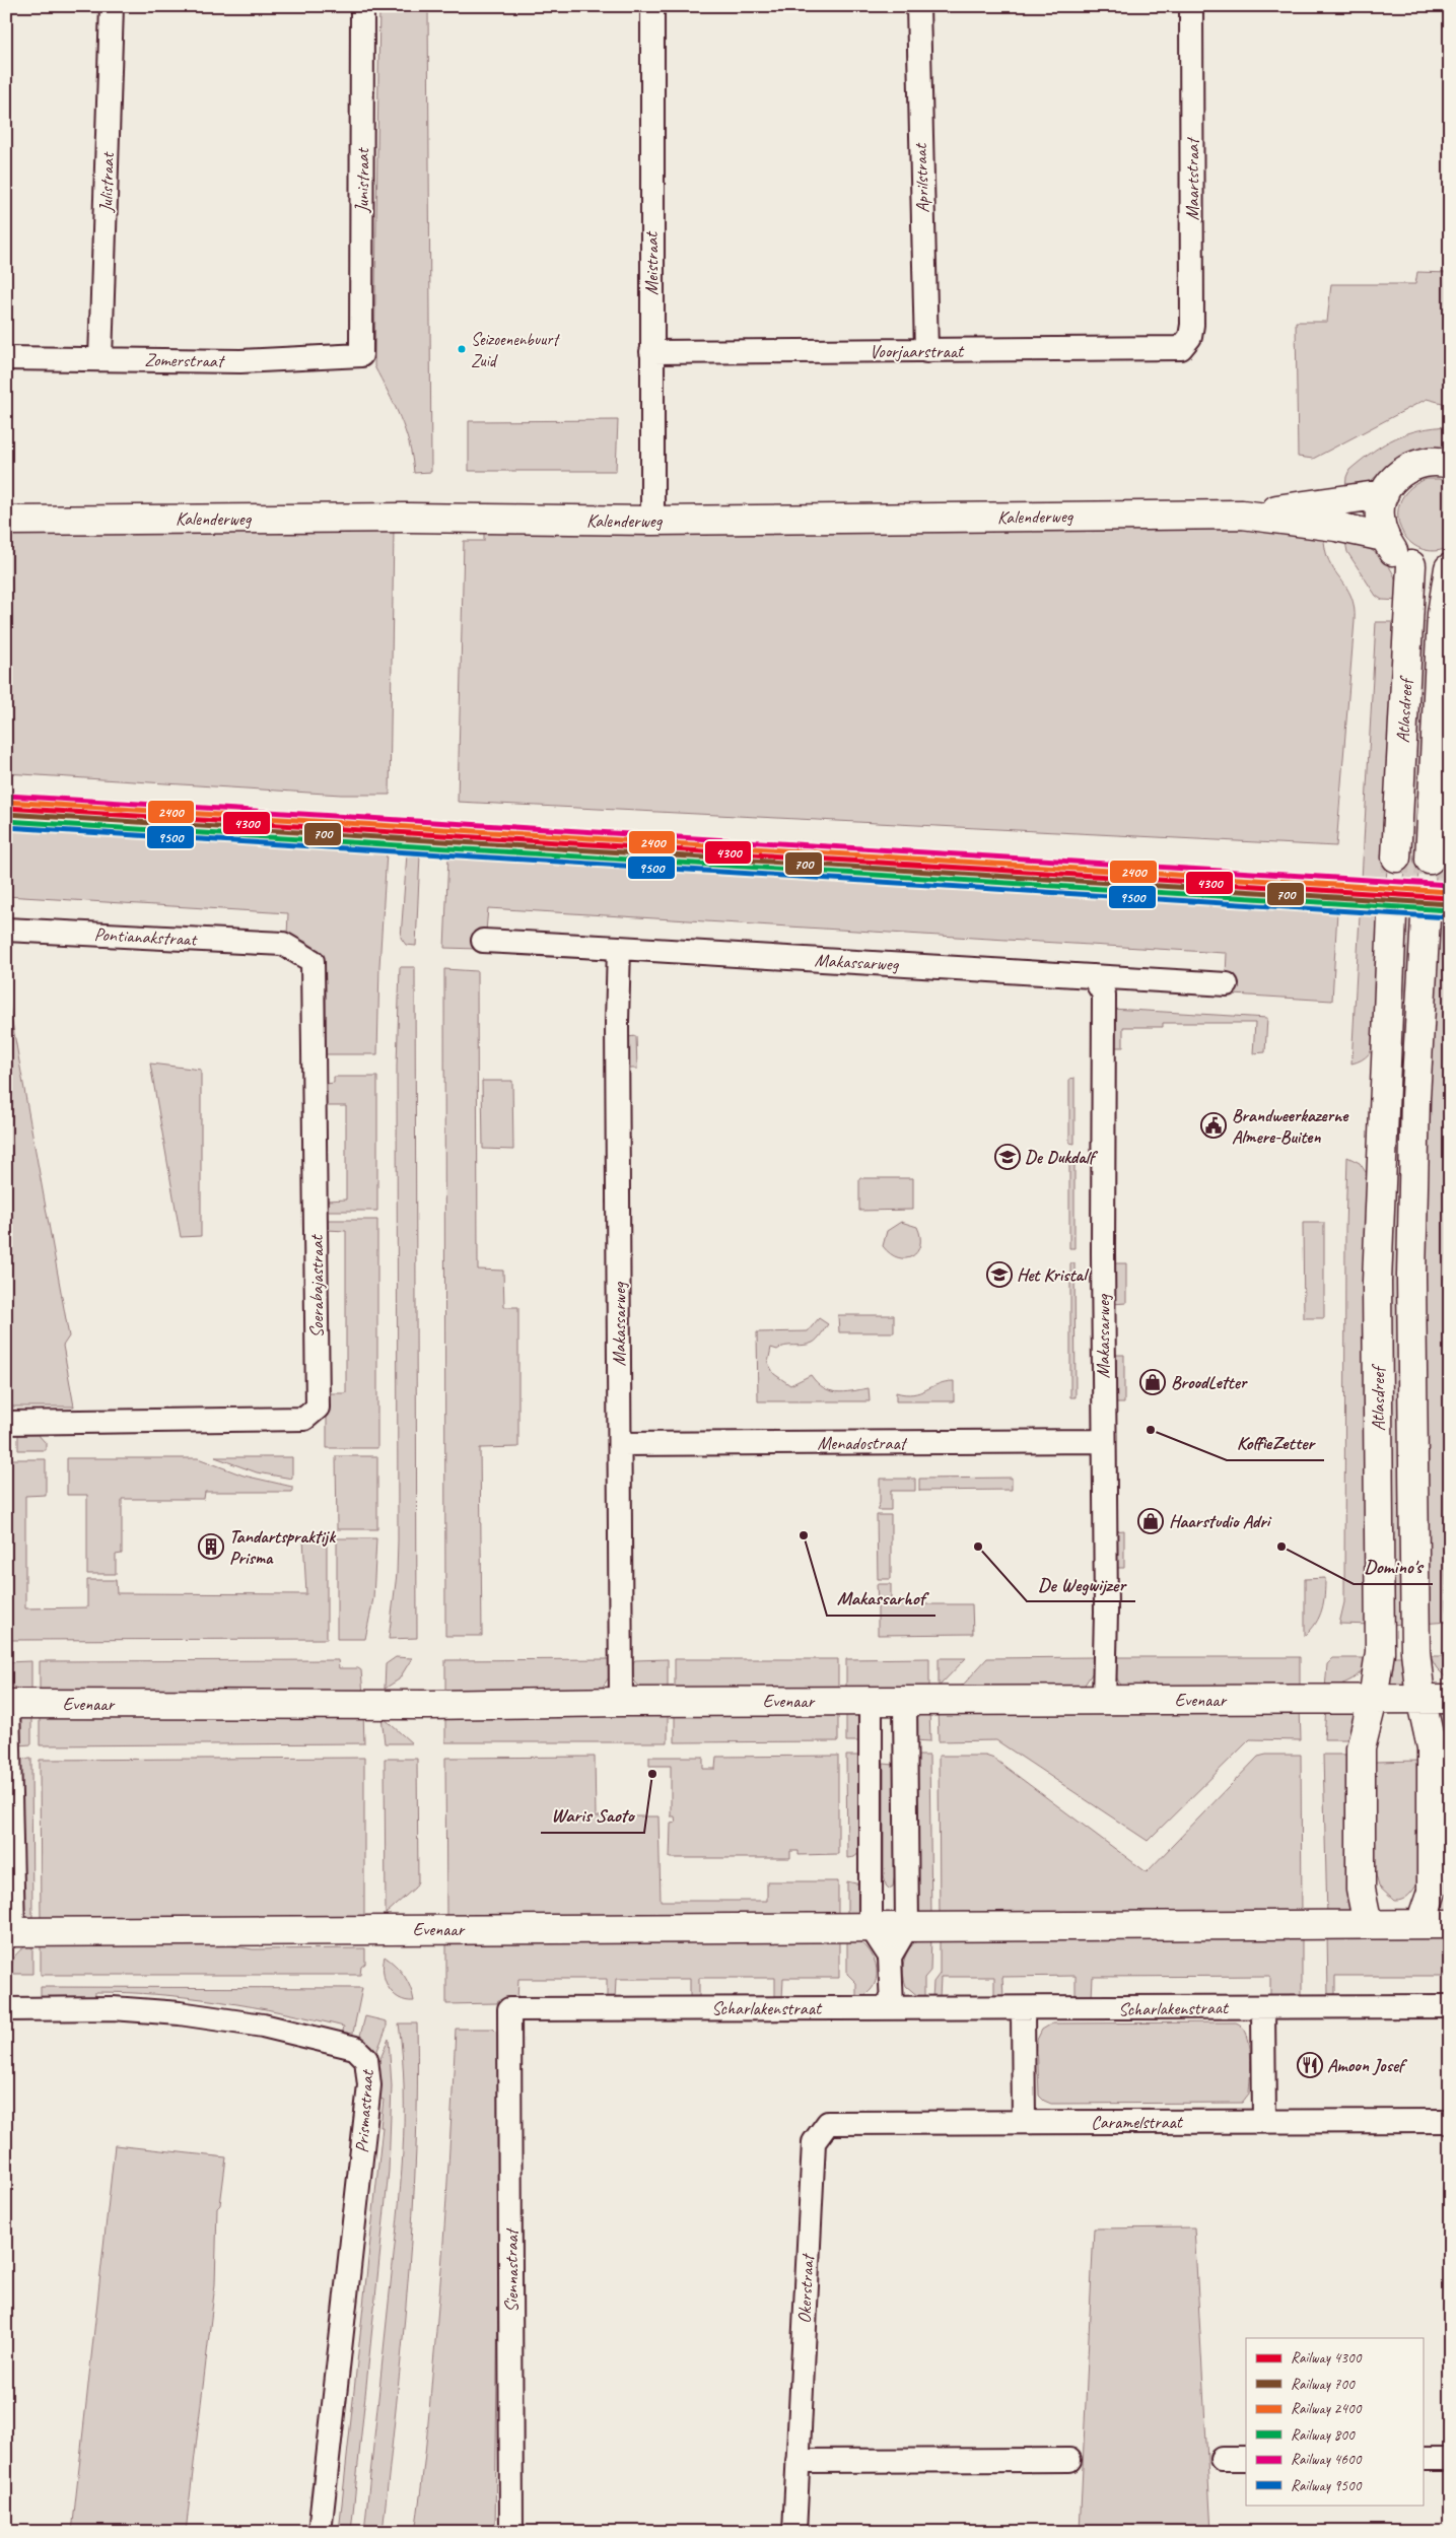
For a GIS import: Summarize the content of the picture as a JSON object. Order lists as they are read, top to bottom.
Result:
{
  "streets": {
    "main road": ["Kalenderweg", "Atlasdreef", "Evenaar"],
    "street": [
      "Aprilstraat",
      "Maartstraat",
      "Junistraat",
      "Julistraat",
      "Meistraat",
      "Voorjaarstraat",
      "Zomerstraat",
      "Pontianakstraat",
      "Makassarweg",
      "Soerabajastraat",
      "Menadostraat",
      "Scharlakenstraat",
      "Prismastraat",
      "Caramelstraat",
      "Siennastraat",
      "Okerstraat"
    ]
  },
  "crossings": [
    ["Aprilstraat", "Voorjaarstraat"],
    ["Maartstraat", "Voorjaarstraat"],
    ["Junistraat", "Zomerstraat"],
    ["Julistraat", "Zomerstraat"],
    ["Meistraat", "Voorjaarstraat"],
    ["Meistraat", "Kalenderweg"],
    ["Atlasdreef", "Evenaar"],
    ["Pontianakstraat", "Soerabajastraat"],
    ["Makassarweg", "Menadostraat"],
    ["Makassarweg", "Evenaar"],
    ["Scharlakenstraat", "Siennastraat"],
    ["Caramelstraat", "Okerstraat"]
  ],
  "places": {
    "other": [
      "Seizoenenbuurt Zuid",
      "KoffieZetter",
      "Makassarhof",
      "De Wegwijzer",
      "Domino's",
      "Waris Saoto"
    ],
    "public building": ["Brandweerkazerne Almere-Buiten"],
    "school or university": ["De Dukdalf", "Het Kristal"],
    "shop": ["BroodLetter", "Haarstudio Adri"],
    "building": ["Tandartspraktijk Prisma"],
    "restaurant": ["Amoon Josef"]
  },
  "lines": [
    "rail line 4600",
    "rail line 2400",
    "rail line 4300",
    "rail line 700",
    "rail line 800",
    "rail line 9500"
  ],
  "legend": [
    "Railway 4300",
    "Railway 700",
    "Railway 2400",
    "Railway 800",
    "Railway 4600",
    "Railway 9500"
  ]
}
